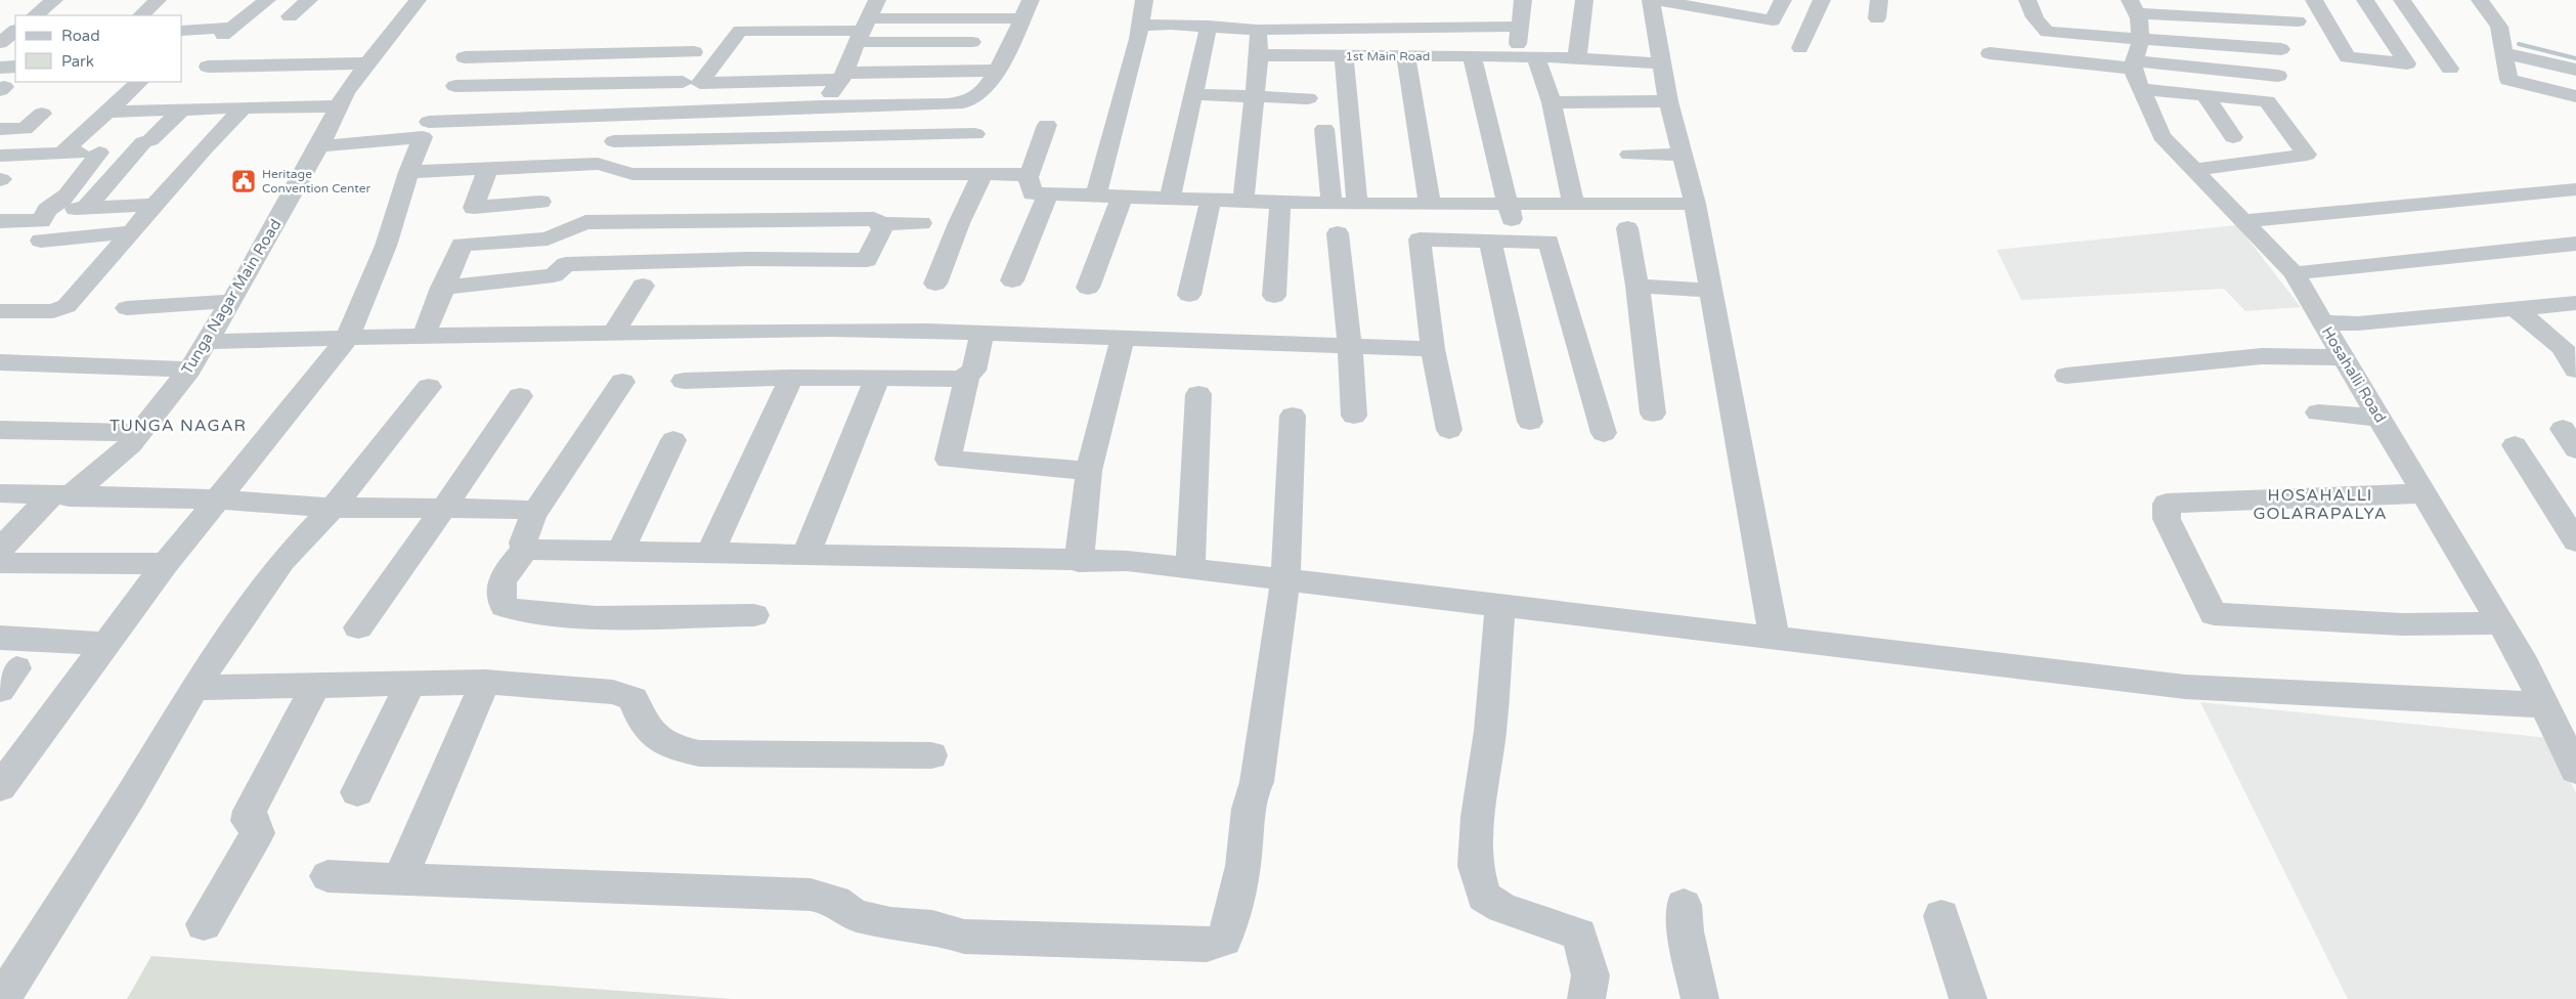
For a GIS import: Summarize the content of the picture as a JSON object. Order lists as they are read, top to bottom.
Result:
{
  "streets": {
    "street": ["1st Main Road", "Tunga Nagar Main Road", "Hosahalli Road"]
  },
  "districts": ["TUNGA NAGAR", "HOSAHALLI GOLARAPALYA"],
  "places": {
    "public building": ["Heritage Convention Center"]
  },
  "legend": ["Road", "Park"]
}
